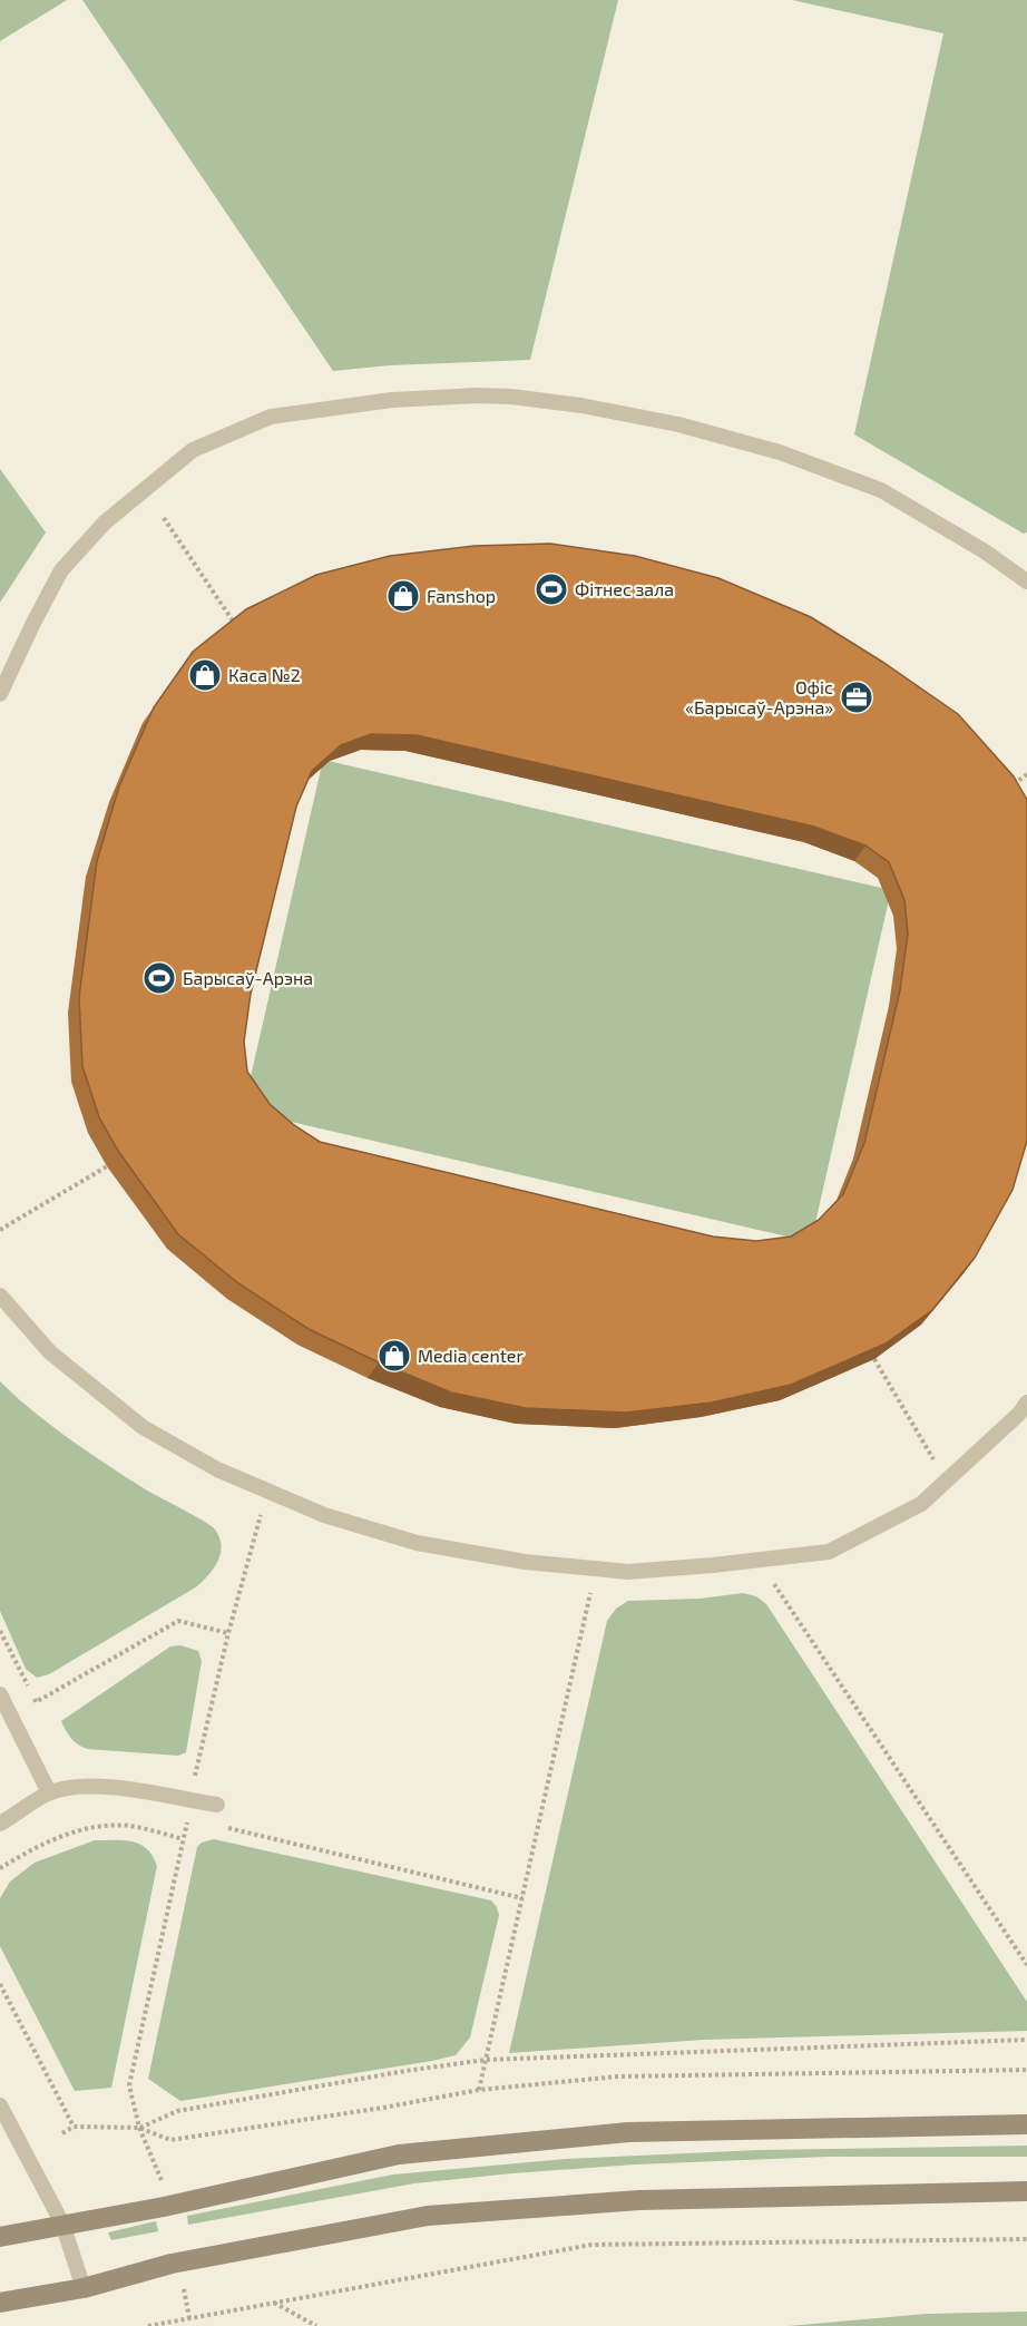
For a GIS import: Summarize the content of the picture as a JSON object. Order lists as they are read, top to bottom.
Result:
{
  "places": {
    "sports": ["Фітнес зала", "Барысаў-Арэна"],
    "shop": ["Fanshop", "Каса №2", "Media center"],
    "office": ["Офіс «Барысаў-Арэна»"]
  }
}
